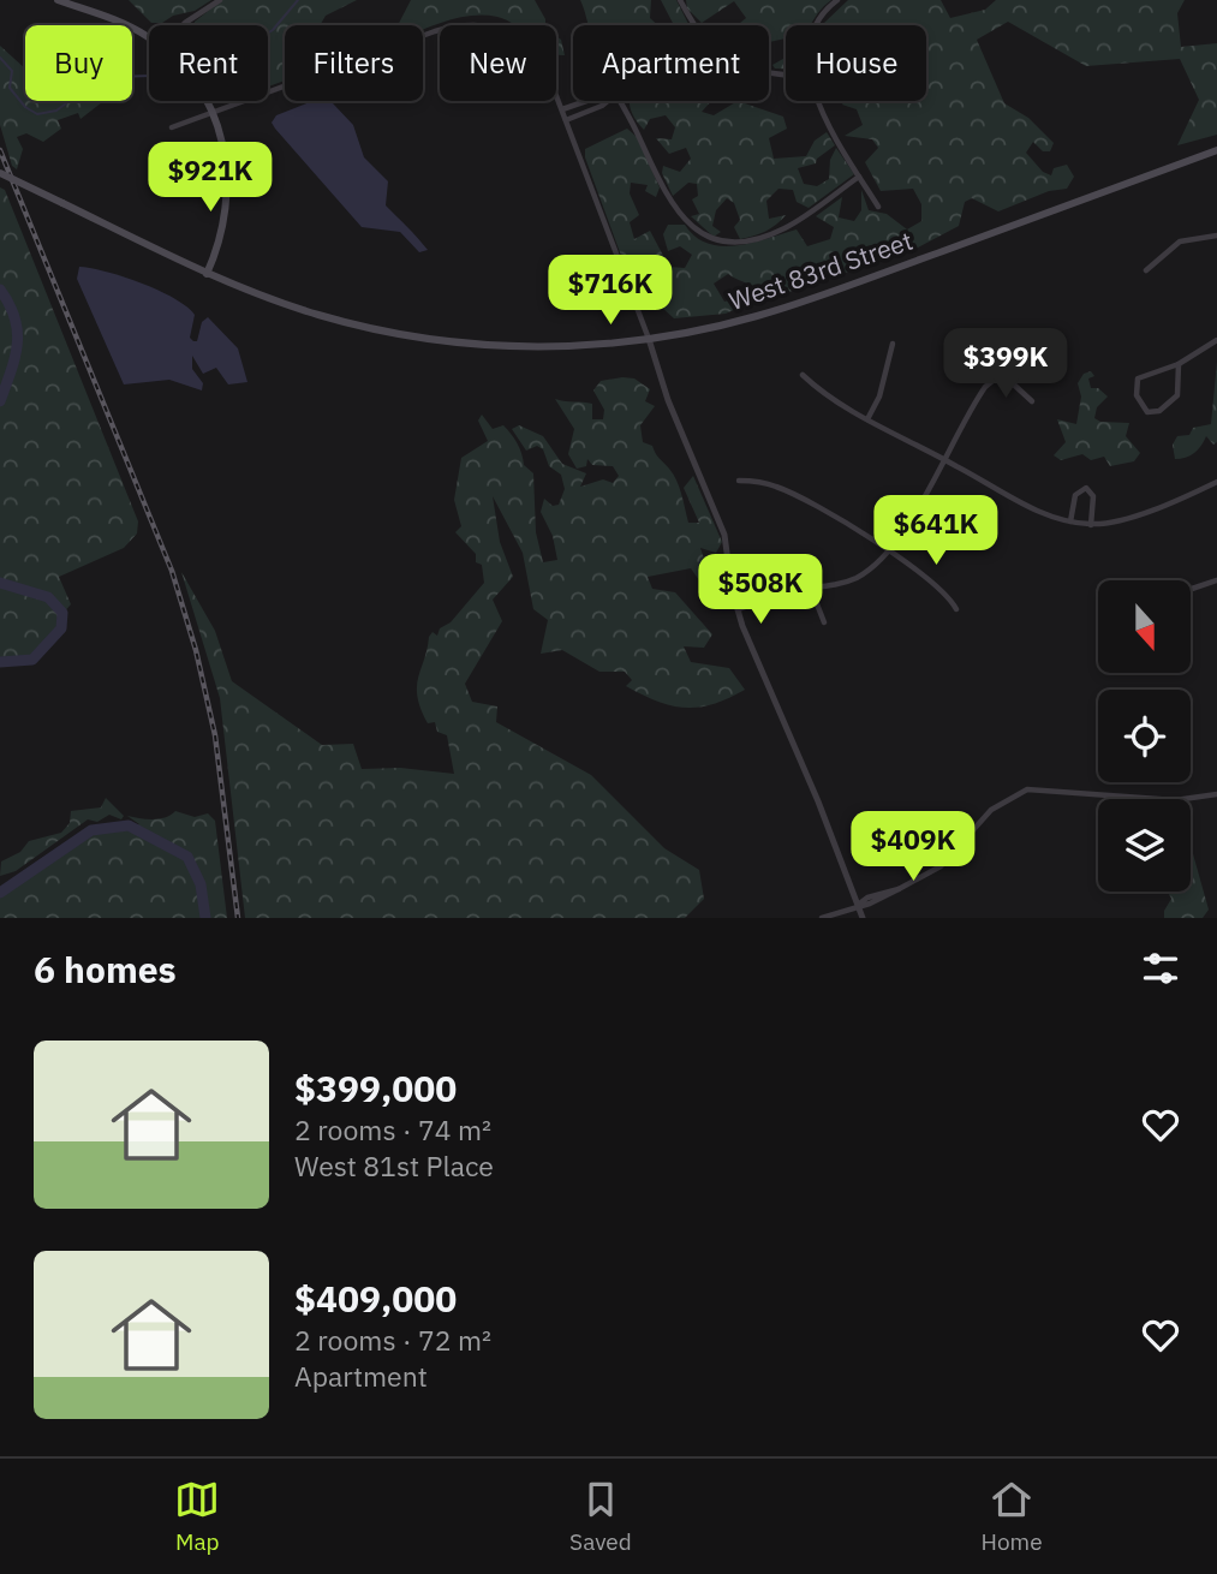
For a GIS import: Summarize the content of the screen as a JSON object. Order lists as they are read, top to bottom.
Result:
{
  "streets": {
    "main road": ["West 83rd Street"]
  },
  "north": "bottom",
  "page": {
    "chip": [
      "Buy",
      "Rent",
      "Filters",
      "New",
      "Apartment",
      "House"
    ],
    "price": [
      "$921K",
      "$716K",
      "$399K",
      "$641K",
      "$508K",
      "$409K"
    ],
    "heading": "6 homes",
    "list": [
      {
        "name": "$399,000",
        "note": "2 rooms · 74 m² · West 81st Place"
      },
      {
        "name": "$409,000",
        "note": "2 rooms · 72 m² · Apartment"
      }
    ],
    "tabs": ["Map", "Saved", "Home"]
  }
}
